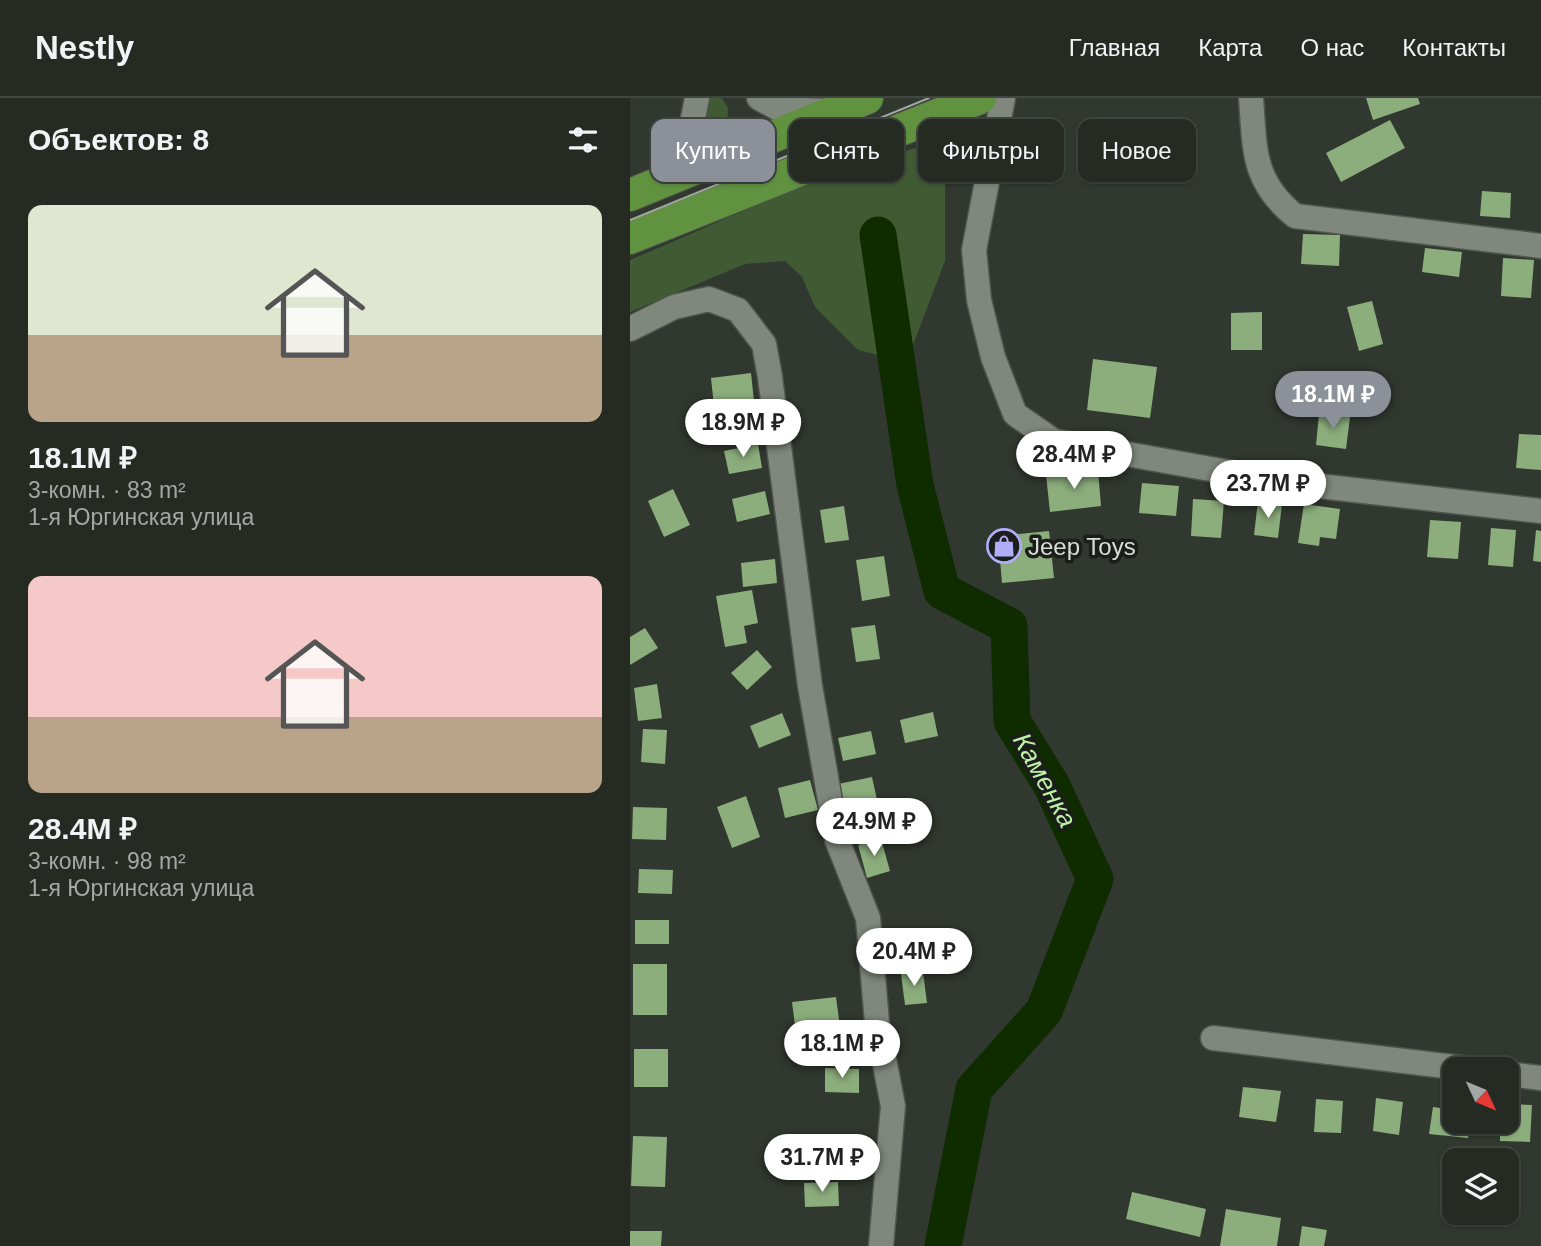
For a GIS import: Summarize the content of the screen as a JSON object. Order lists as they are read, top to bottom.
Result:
{
  "water": ["Каменка"],
  "places": {
    "shop": ["Jeep Toys"]
  },
  "north": "bottom right",
  "page": {
    "header": "Nestly",
    "nav": [
      "Главная",
      "Карта",
      "О нас",
      "Контакты"
    ],
    "heading": "Объектов: 8",
    "chip": [
      "Купить",
      "Снять",
      "Фильтры",
      "Новое"
    ],
    "list": [
      {
        "name": "18.1M ₽",
        "note": "3-комн. · 83 m² · 1-я Юргинская улица"
      },
      {
        "name": "28.4M ₽",
        "note": "3-комн. · 98 m² · 1-я Юргинская улица"
      }
    ],
    "price": [
      "18.1M ₽",
      "18.9M ₽",
      "28.4M ₽",
      "23.7M ₽",
      "24.9M ₽",
      "20.4M ₽",
      "18.1M ₽",
      "31.7M ₽"
    ]
  }
}
